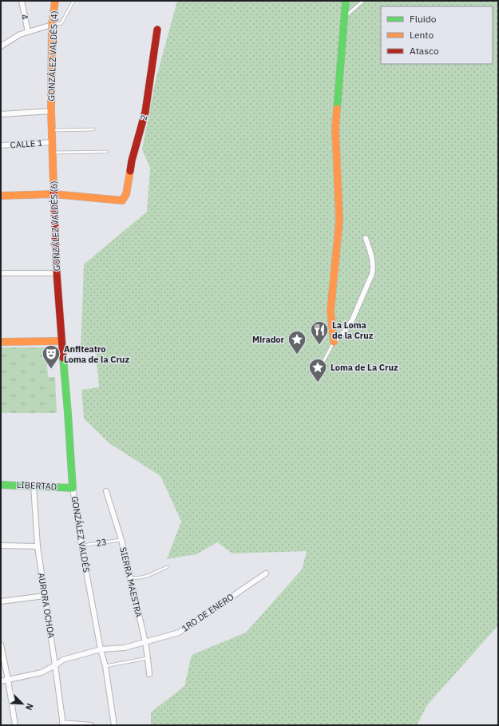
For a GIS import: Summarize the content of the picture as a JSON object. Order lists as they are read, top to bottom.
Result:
{
  "streets": {
    "street": [
      "4",
      "GONZÁLEZ VALDÉS (4)",
      "2",
      "CALLE 1",
      "GONZÁLEZ VALDÉS (6)",
      "LIBERTAD",
      "GONZÁLEZ VALDÉS",
      "SIERRA MAESTRA",
      "AURORA OCHOA",
      "1RO DE ENERO"
    ],
    "lane": ["23"]
  },
  "crossings": [
    ["GONZÁLEZ VALDÉS (4)", "GONZÁLEZ VALDÉS (6)"],
    ["2", "GONZÁLEZ VALDÉS (6)"],
    ["CALLE 1", "GONZÁLEZ VALDÉS (6)"],
    ["GONZÁLEZ VALDÉS (6)", "GONZÁLEZ VALDÉS"],
    ["LIBERTAD", "GONZÁLEZ VALDÉS"],
    ["LIBERTAD", "AURORA OCHOA"],
    ["GONZÁLEZ VALDÉS", "23"],
    ["GONZÁLEZ VALDÉS", "1RO DE ENERO"],
    ["23", "SIERRA MAESTRA"],
    ["SIERRA MAESTRA", "1RO DE ENERO"],
    ["AURORA OCHOA", "1RO DE ENERO"]
  ],
  "places": {
    "restaurant": ["La Loma de la Cruz"],
    "place": ["Mirador", "Loma de La Cruz"],
    "theatre": ["Anfiteatro Loma de la Cruz"]
  },
  "legend": ["Fluido", "Lento", "Atasco"],
  "north": "bottom right"
}
